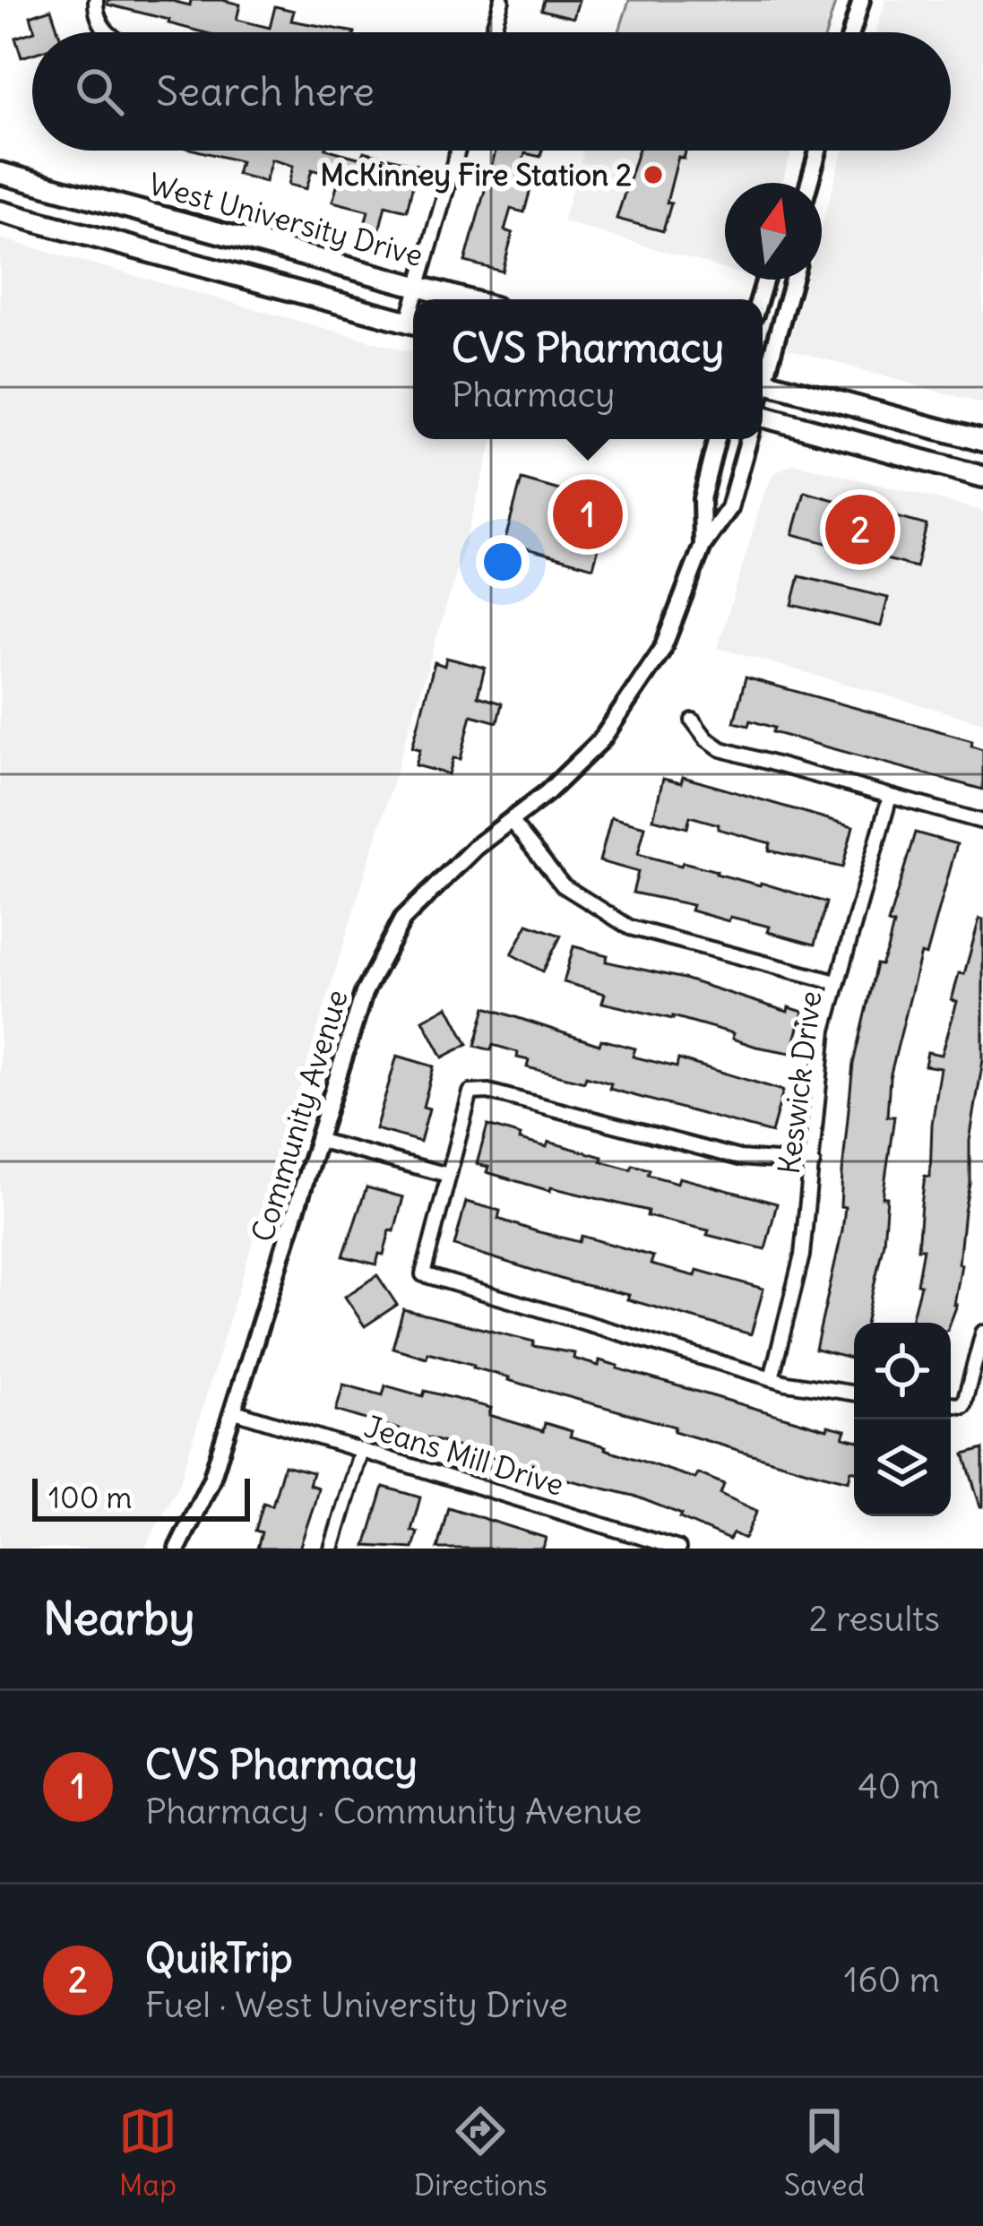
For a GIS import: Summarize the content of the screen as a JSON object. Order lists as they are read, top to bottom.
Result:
{
  "streets": {
    "highway": ["West University Drive"],
    "street": ["Keswick Drive", "Community Avenue", "Jeans Mill Drive"]
  },
  "crossings": [
    ["Community Avenue", "Jeans Mill Drive"]
  ],
  "places": ["McKinney Fire Station 2"],
  "scale_bar": "100 m",
  "north": "top",
  "page": {
    "search": "Search here",
    "popup": ["CVS Pharmacy", "Pharmacy"],
    "pins": ["1", "2"],
    "scale": "100 m",
    "heading": ["Nearby", "2 results"],
    "list": [
      {
        "mark": "1",
        "name": "CVS Pharmacy",
        "note": "Pharmacy · Community Avenue",
        "value": "40 m"
      },
      {
        "mark": "2",
        "name": "QuikTrip",
        "note": "Fuel · West University Drive",
        "value": "160 m"
      }
    ],
    "nav": ["Map", "Directions", "Saved"]
  }
}
